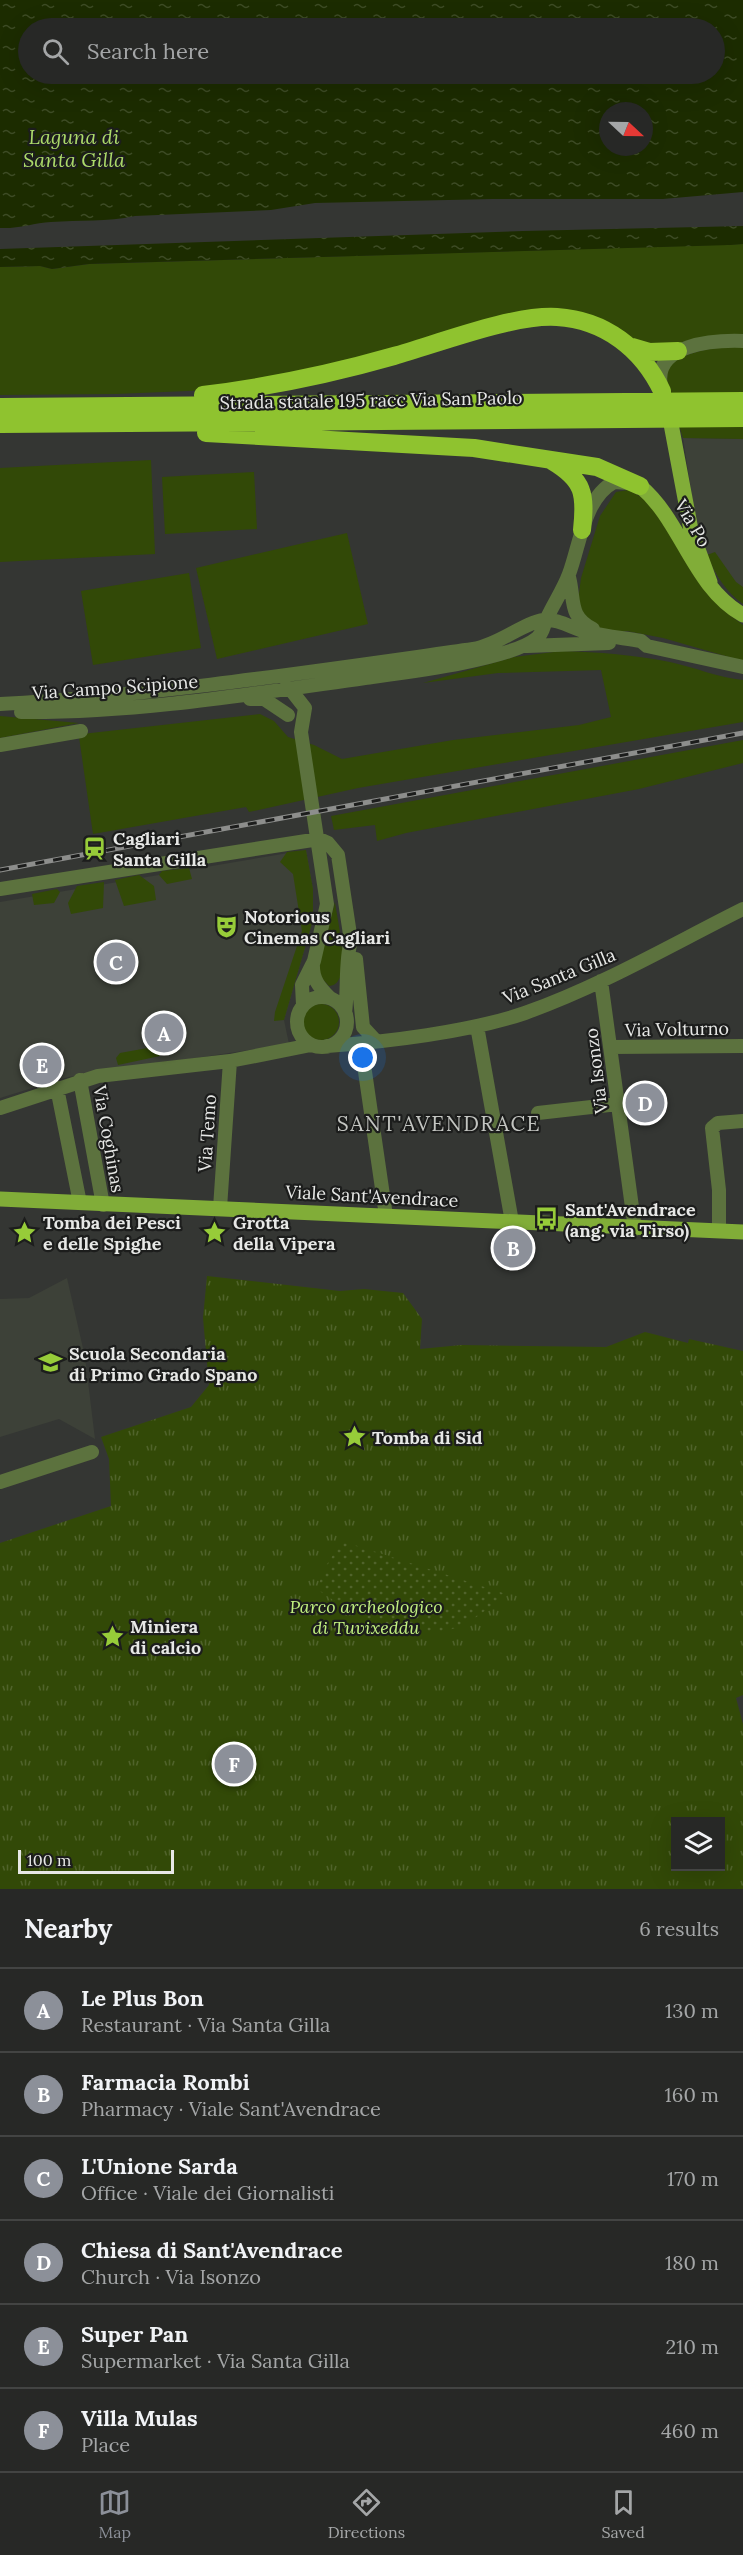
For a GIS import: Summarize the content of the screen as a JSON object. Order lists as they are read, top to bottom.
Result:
{
  "streets": {
    "highway": ["Strada statale 195 racc Via San Paolo"],
    "main road": ["Via Po", "Viale Sant'Avendrace"],
    "street": [
      "Via Campo Scipione",
      "Via Santa Gilla",
      "Via Volturno",
      "Via Isonzo",
      "Via Temo",
      "Via Coghinas"
    ]
  },
  "crossings": [
    ["Via Santa Gilla", "Via Isonzo"],
    ["Via Santa Gilla", "Via Temo"],
    ["Via Santa Gilla", "Via Coghinas"],
    ["Via Volturno", "Via Isonzo"],
    ["Via Isonzo", "Viale Sant'Avendrace"],
    ["Via Temo", "Viale Sant'Avendrace"],
    ["Via Coghinas", "Viale Sant'Avendrace"]
  ],
  "districts": ["SANT'AVENDRACE"],
  "water": ["Laguna di Santa Gilla"],
  "parks": ["Parco archeologico di Tuvixeddu"],
  "places": {
    "station": ["Cagliari Santa Gilla"],
    "theatre": ["Notorious Cinemas Cagliari"],
    "bus stop": ["Sant'Avendrace (ang. via Tirso)"],
    "place": [
      "Tomba dei Pesci e delle Spighe",
      "Grotta della Vipera",
      "Tomba di Sid",
      "Miniera di calcio"
    ],
    "school or university": ["Scuola Secondaria di Primo Grado Spano"]
  },
  "scale_bar": "100 m",
  "north": "right",
  "page": {
    "search": "Search here",
    "pins": [
      "C",
      "A",
      "E",
      "D",
      "B",
      "F"
    ],
    "scale": "100 m",
    "heading": ["Nearby", "6 results"],
    "list": [
      {
        "mark": "A",
        "name": "Le Plus Bon",
        "note": "Restaurant · Via Santa Gilla",
        "value": "130 m"
      },
      {
        "mark": "B",
        "name": "Farmacia Rombi",
        "note": "Pharmacy · Viale Sant'Avendrace",
        "value": "160 m"
      },
      {
        "mark": "C",
        "name": "L'Unione Sarda",
        "note": "Office · Viale dei Giornalisti",
        "value": "170 m"
      },
      {
        "mark": "D",
        "name": "Chiesa di Sant'Avendrace",
        "note": "Church · Via Isonzo",
        "value": "180 m"
      },
      {
        "mark": "E",
        "name": "Super Pan",
        "note": "Supermarket · Via Santa Gilla",
        "value": "210 m"
      },
      {
        "mark": "F",
        "name": "Villa Mulas",
        "note": "Place",
        "value": "460 m"
      }
    ],
    "nav": ["Map", "Directions", "Saved"]
  }
}
